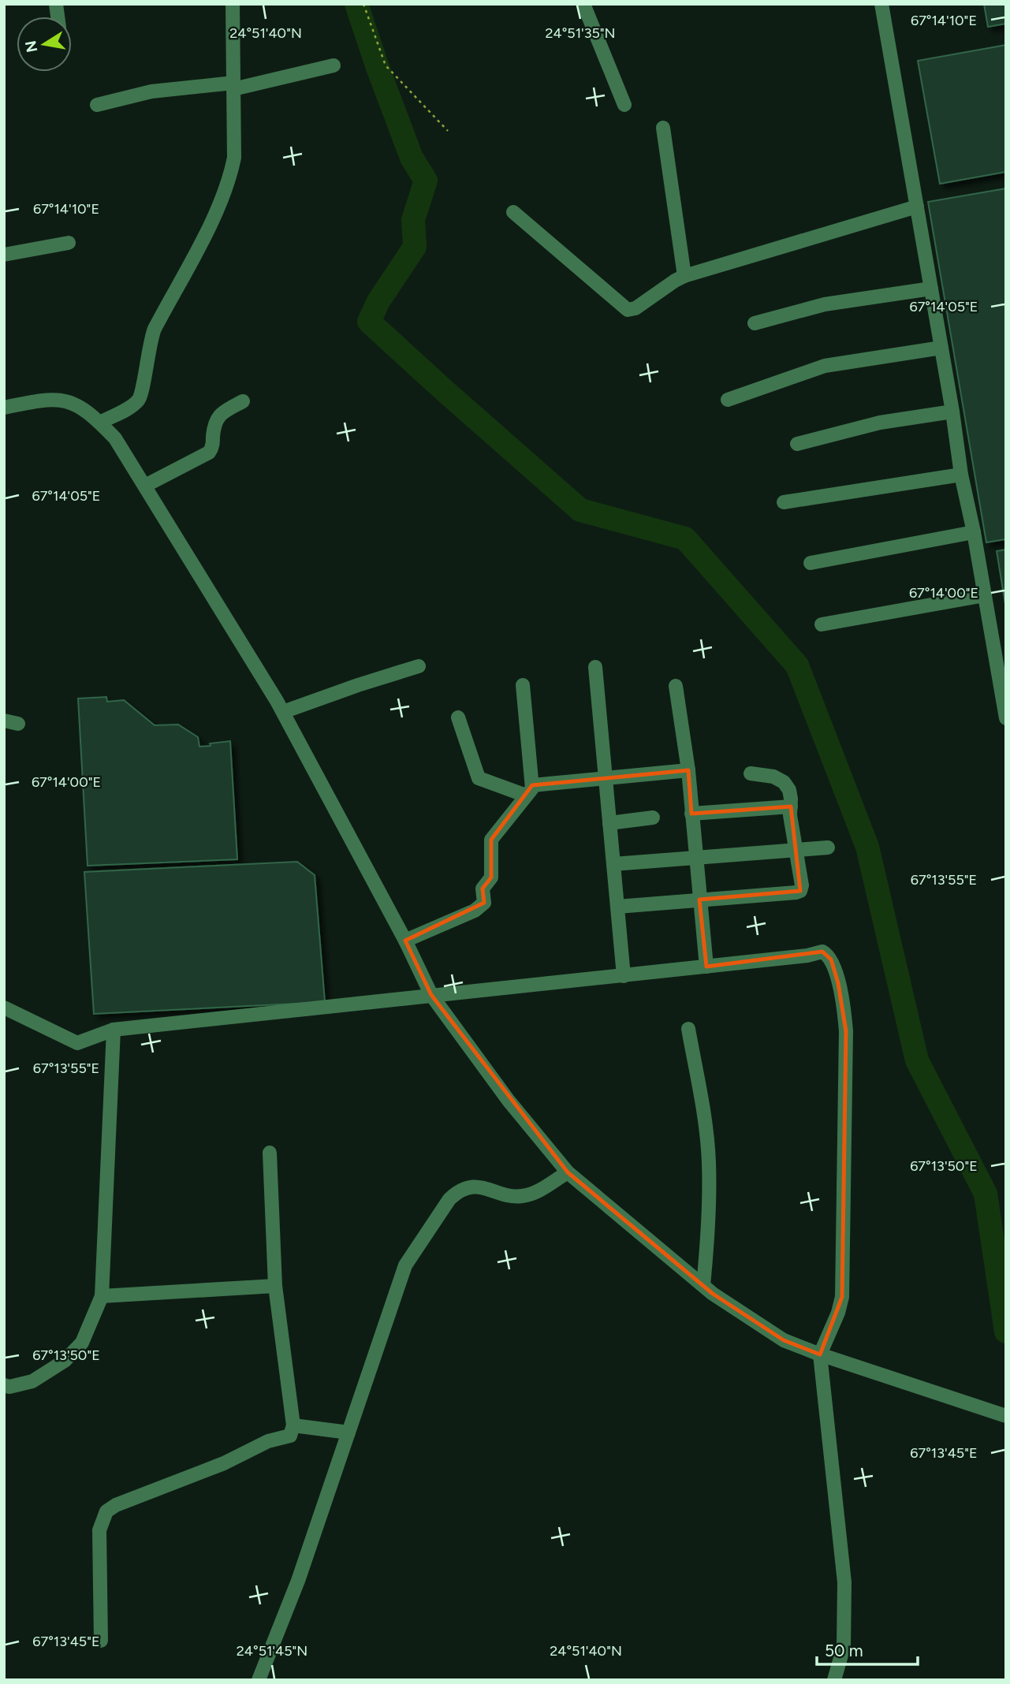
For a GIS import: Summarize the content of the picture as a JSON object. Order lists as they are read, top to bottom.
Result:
{
  "scale_bar": "50 m",
  "north": "left",
  "coordinates": [
    "67°14'10\"E",
    "24°51'40\"N",
    "24°51'35\"N",
    "67°14'05\"E",
    "67°14'00\"E",
    "67°13'55\"E",
    "67°13'50\"E",
    "67°13'45\"E",
    "24°51'45\"N"
  ]
}
